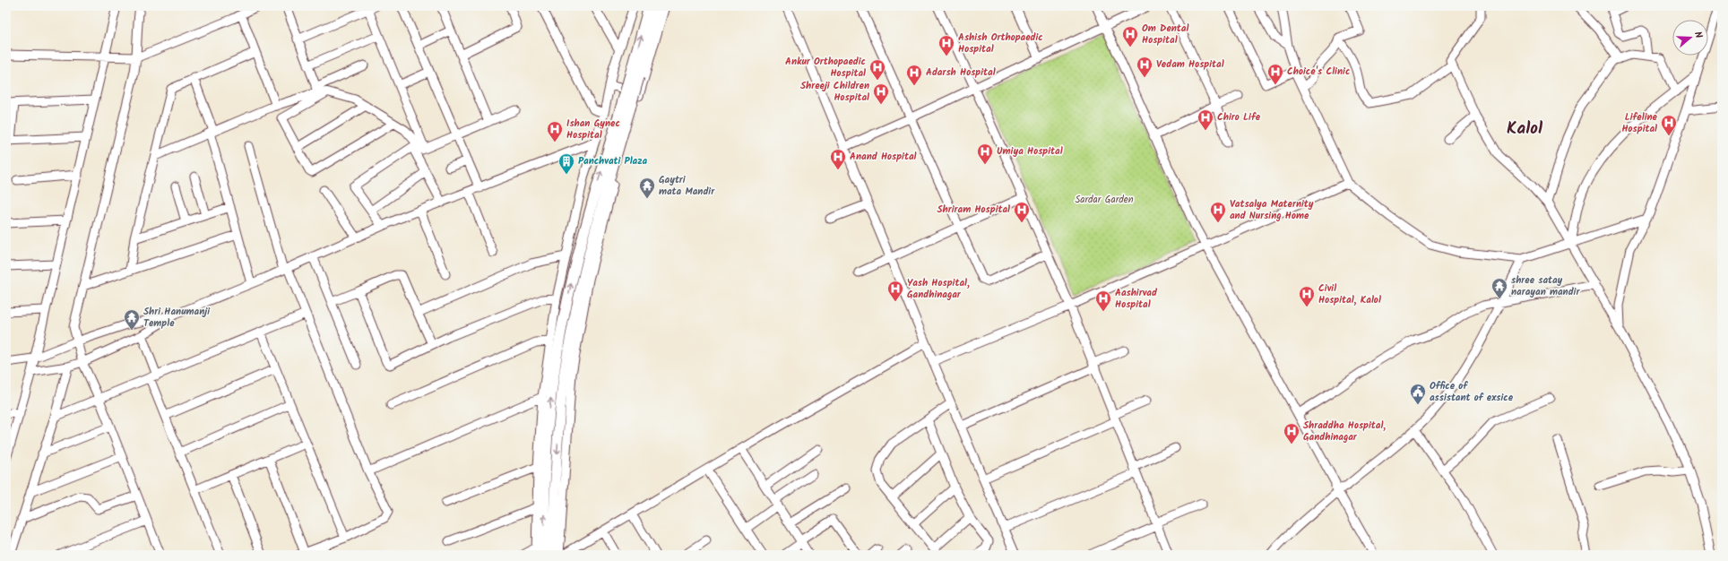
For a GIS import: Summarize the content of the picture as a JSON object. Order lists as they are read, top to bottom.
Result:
{
  "districts": ["Kalol"],
  "parks": ["Sardar Garden"],
  "places": {
    "hospital": [
      "Om Dental Hospital",
      "Ashish Orthopaedic Hospital",
      "Vedam Hospital",
      "Ankur Orthopaedic Hospital",
      "Choice's Clinic",
      "Adarsh Hospital",
      "Shreeji Children Hospital",
      "Chiro Life",
      "Lifeline Hospital",
      "Ishan Gynec Hospital",
      "Umiya Hospital",
      "Anand Hospital",
      "Shriram Hospital",
      "Vatsalya Maternity and Nursing Home",
      "Yash Hospital, Gandhinagar",
      "Civil Hospital, Kalol",
      "Aashirvad Hospital",
      "Shraddha Hospital, Gandhinagar"
    ],
    "building": ["Panchvati Plaza"],
    "temple": ["Gaytri mata Mandir", "shree satay narayan mandir", "Shri Hanumanji Temple"],
    "public building": ["Office of assistant of exsice"]
  },
  "north": "right"
}
